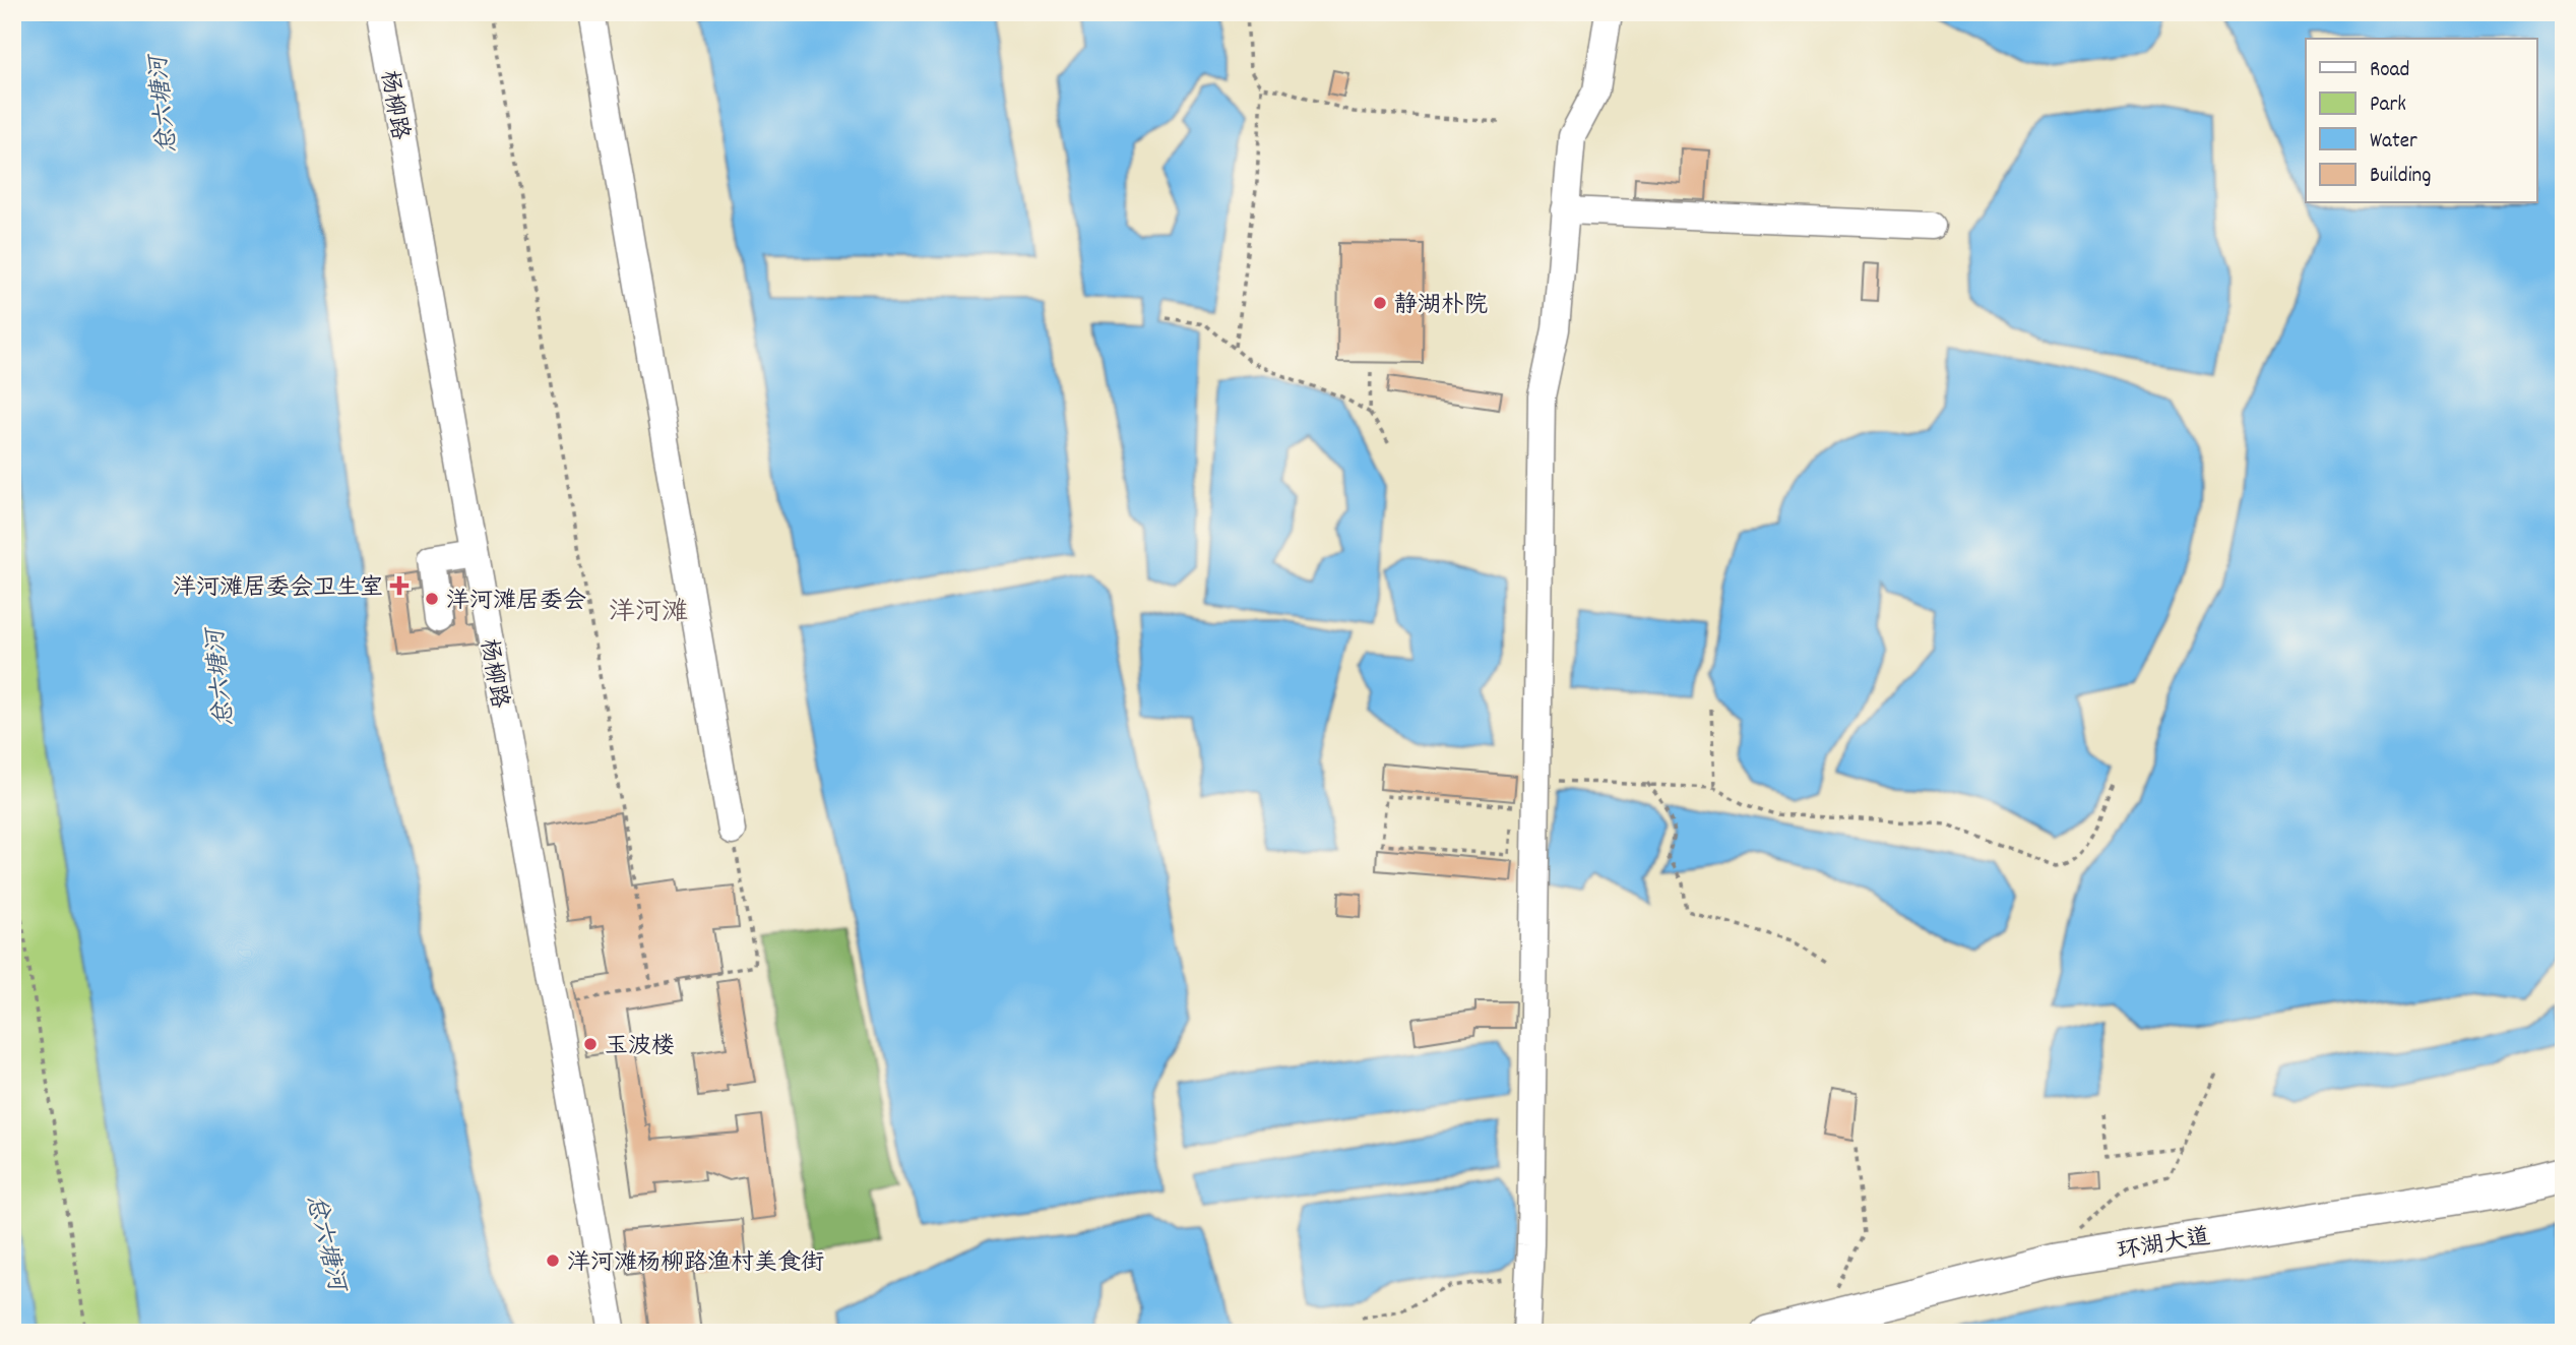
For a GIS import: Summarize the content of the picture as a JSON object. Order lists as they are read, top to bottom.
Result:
{
  "streets": {
    "main road": ["环湖大道"],
    "street": ["杨柳路"]
  },
  "districts": ["洋河滩"],
  "water": ["总六塘河"],
  "places": {
    "other": [
      "静湖朴院",
      "洋河滩居委会",
      "玉波楼",
      "洋河滩杨柳路渔村美食街"
    ],
    "health": ["洋河滩居委会卫生室"]
  },
  "legend": [
    "Road",
    "Park",
    "Water",
    "Building"
  ]
}
